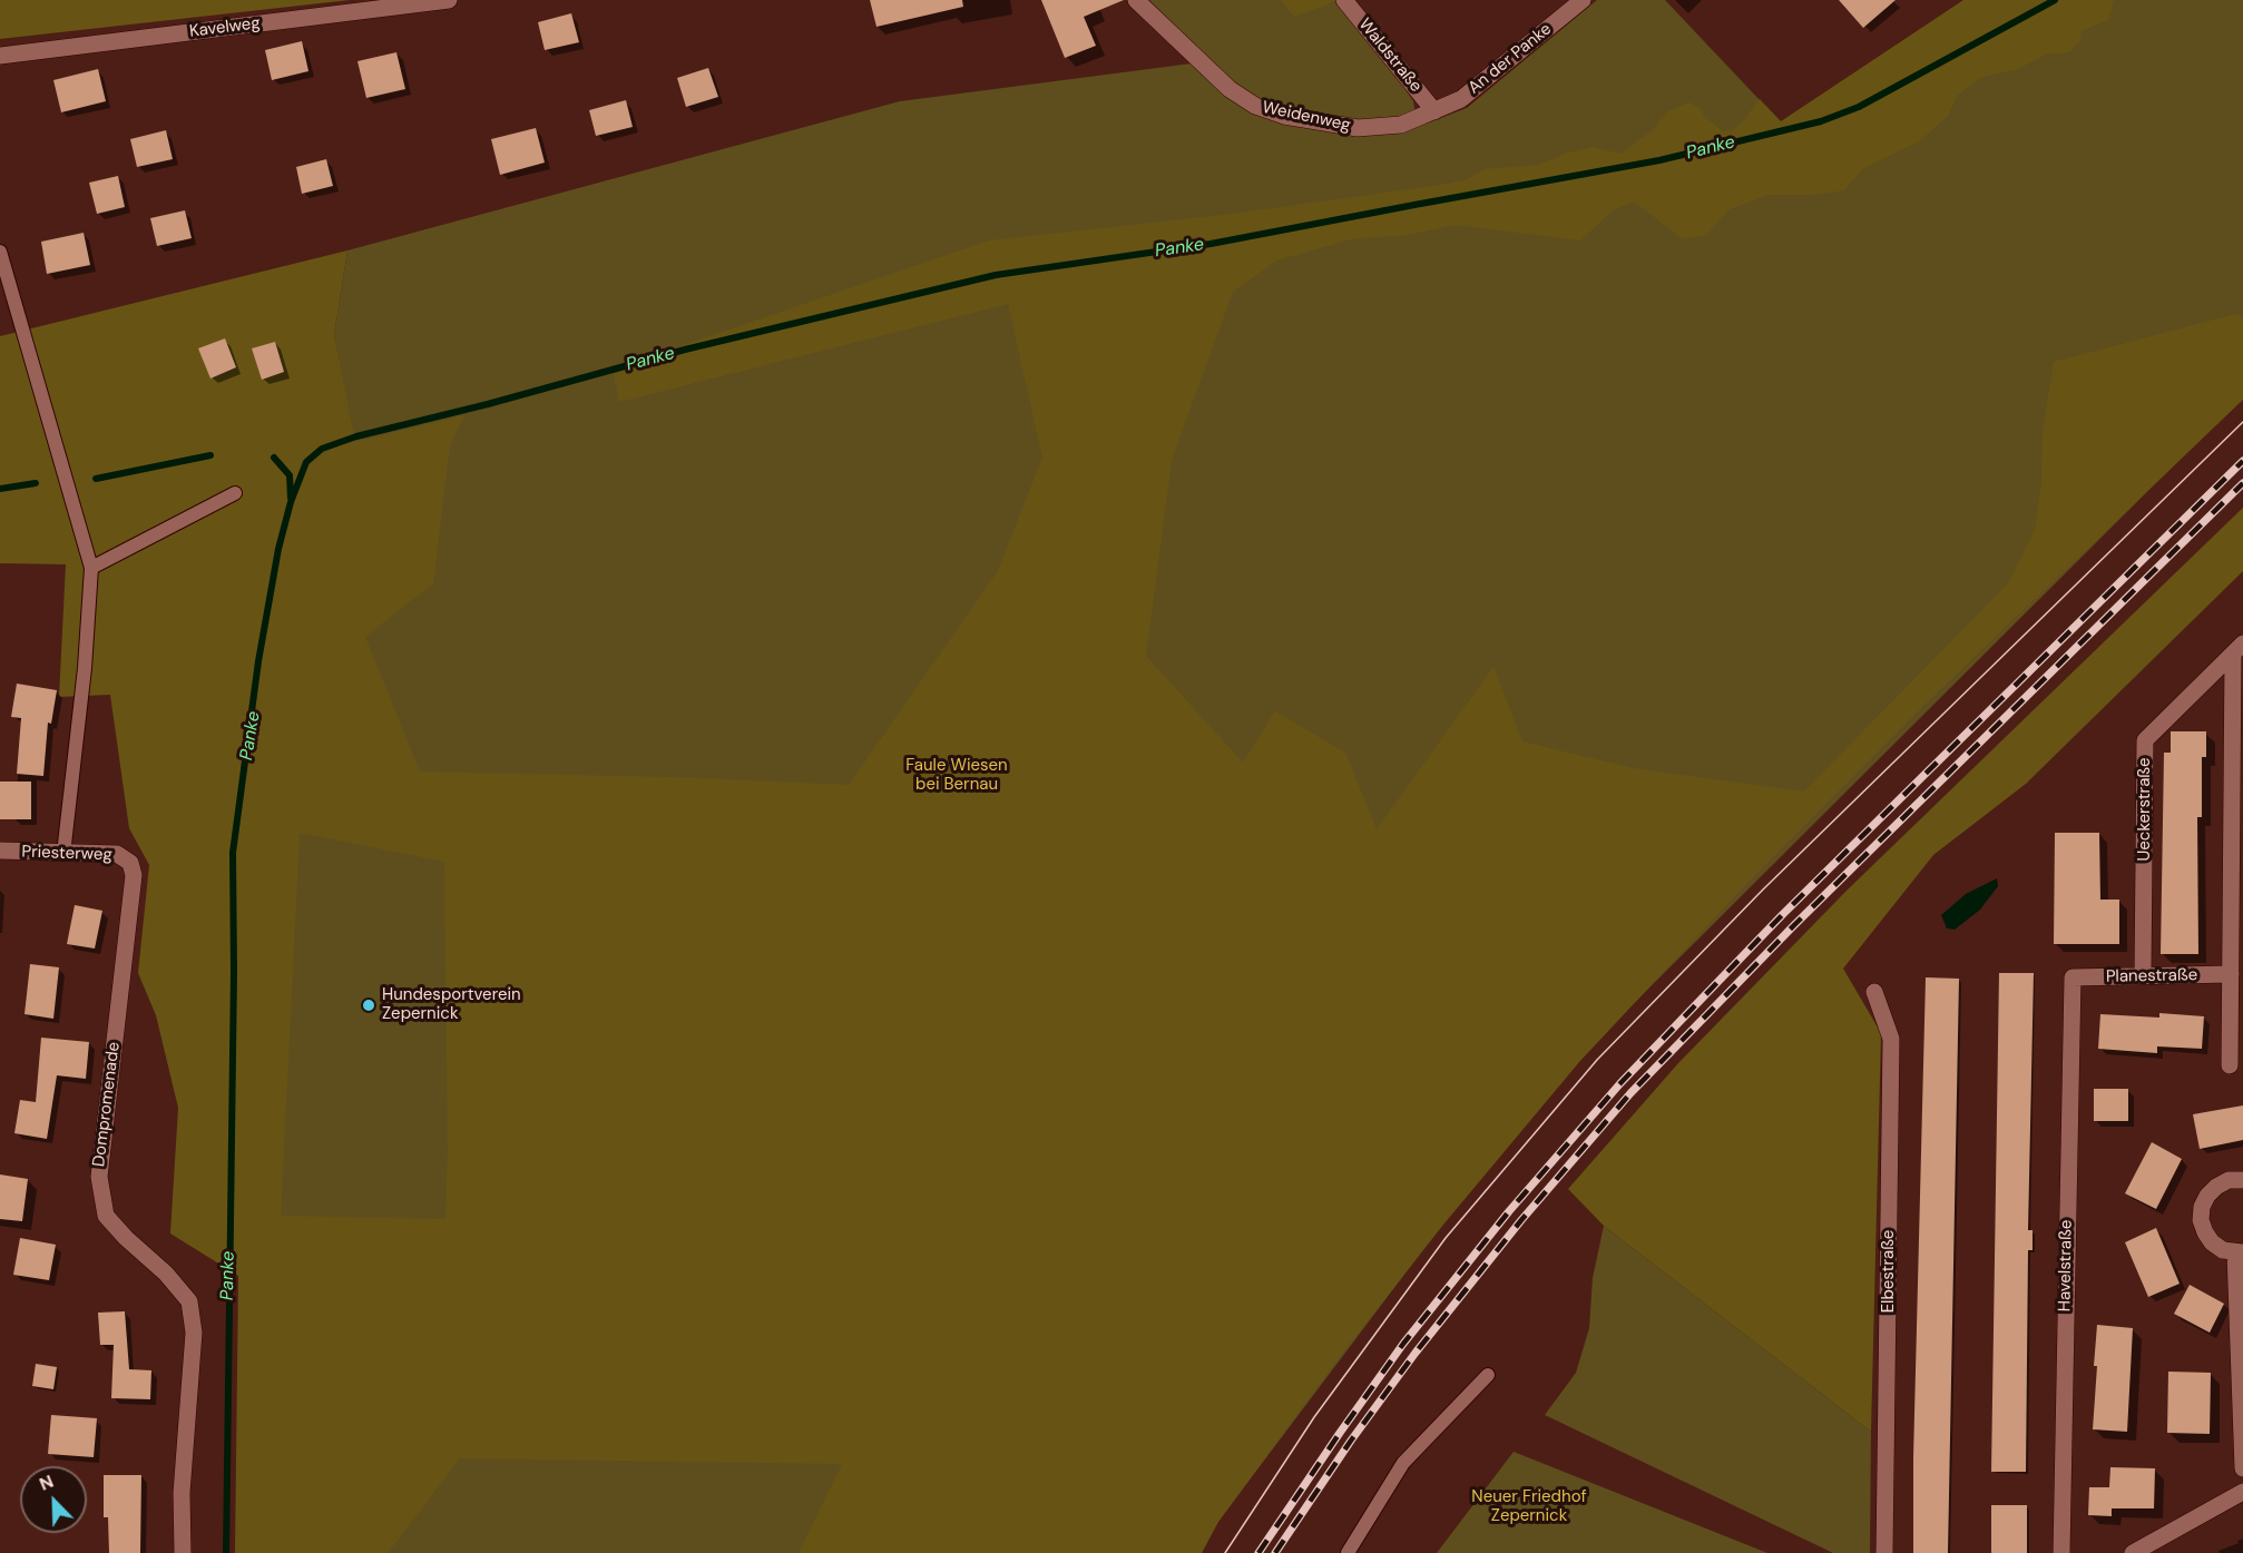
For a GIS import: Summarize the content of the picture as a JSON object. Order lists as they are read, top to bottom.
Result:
{
  "streets": {
    "street": [
      "Kavelweg",
      "Waldstraße",
      "An der Panke",
      "Weidenweg",
      "Ueckerstraße",
      "Priesterweg",
      "Planestraße",
      "Dompromenade",
      "Havelstraße",
      "Elbestraße"
    ]
  },
  "crossings": [
    ["Waldstraße", "An der Panke"],
    ["Waldstraße", "Weidenweg"],
    ["An der Panke", "Weidenweg"],
    ["Ueckerstraße", "Planestraße"],
    ["Priesterweg", "Dompromenade"],
    ["Planestraße", "Havelstraße"]
  ],
  "water": ["Panke"],
  "parks": ["Faule Wiesen bei Bernau", "Neuer Friedhof Zepernick"],
  "places": ["Hundesportverein Zepernick"],
  "north": "top left"
}
